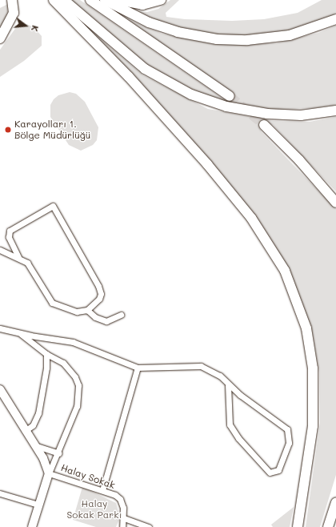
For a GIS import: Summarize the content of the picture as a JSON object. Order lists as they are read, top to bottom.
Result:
{
  "streets": {
    "street": ["Halay Sokak"]
  },
  "parks": ["Halay Sokak Parkı"],
  "places": ["Karayolları 1. Bölge Müdürlüğü"],
  "north": "right"
}
